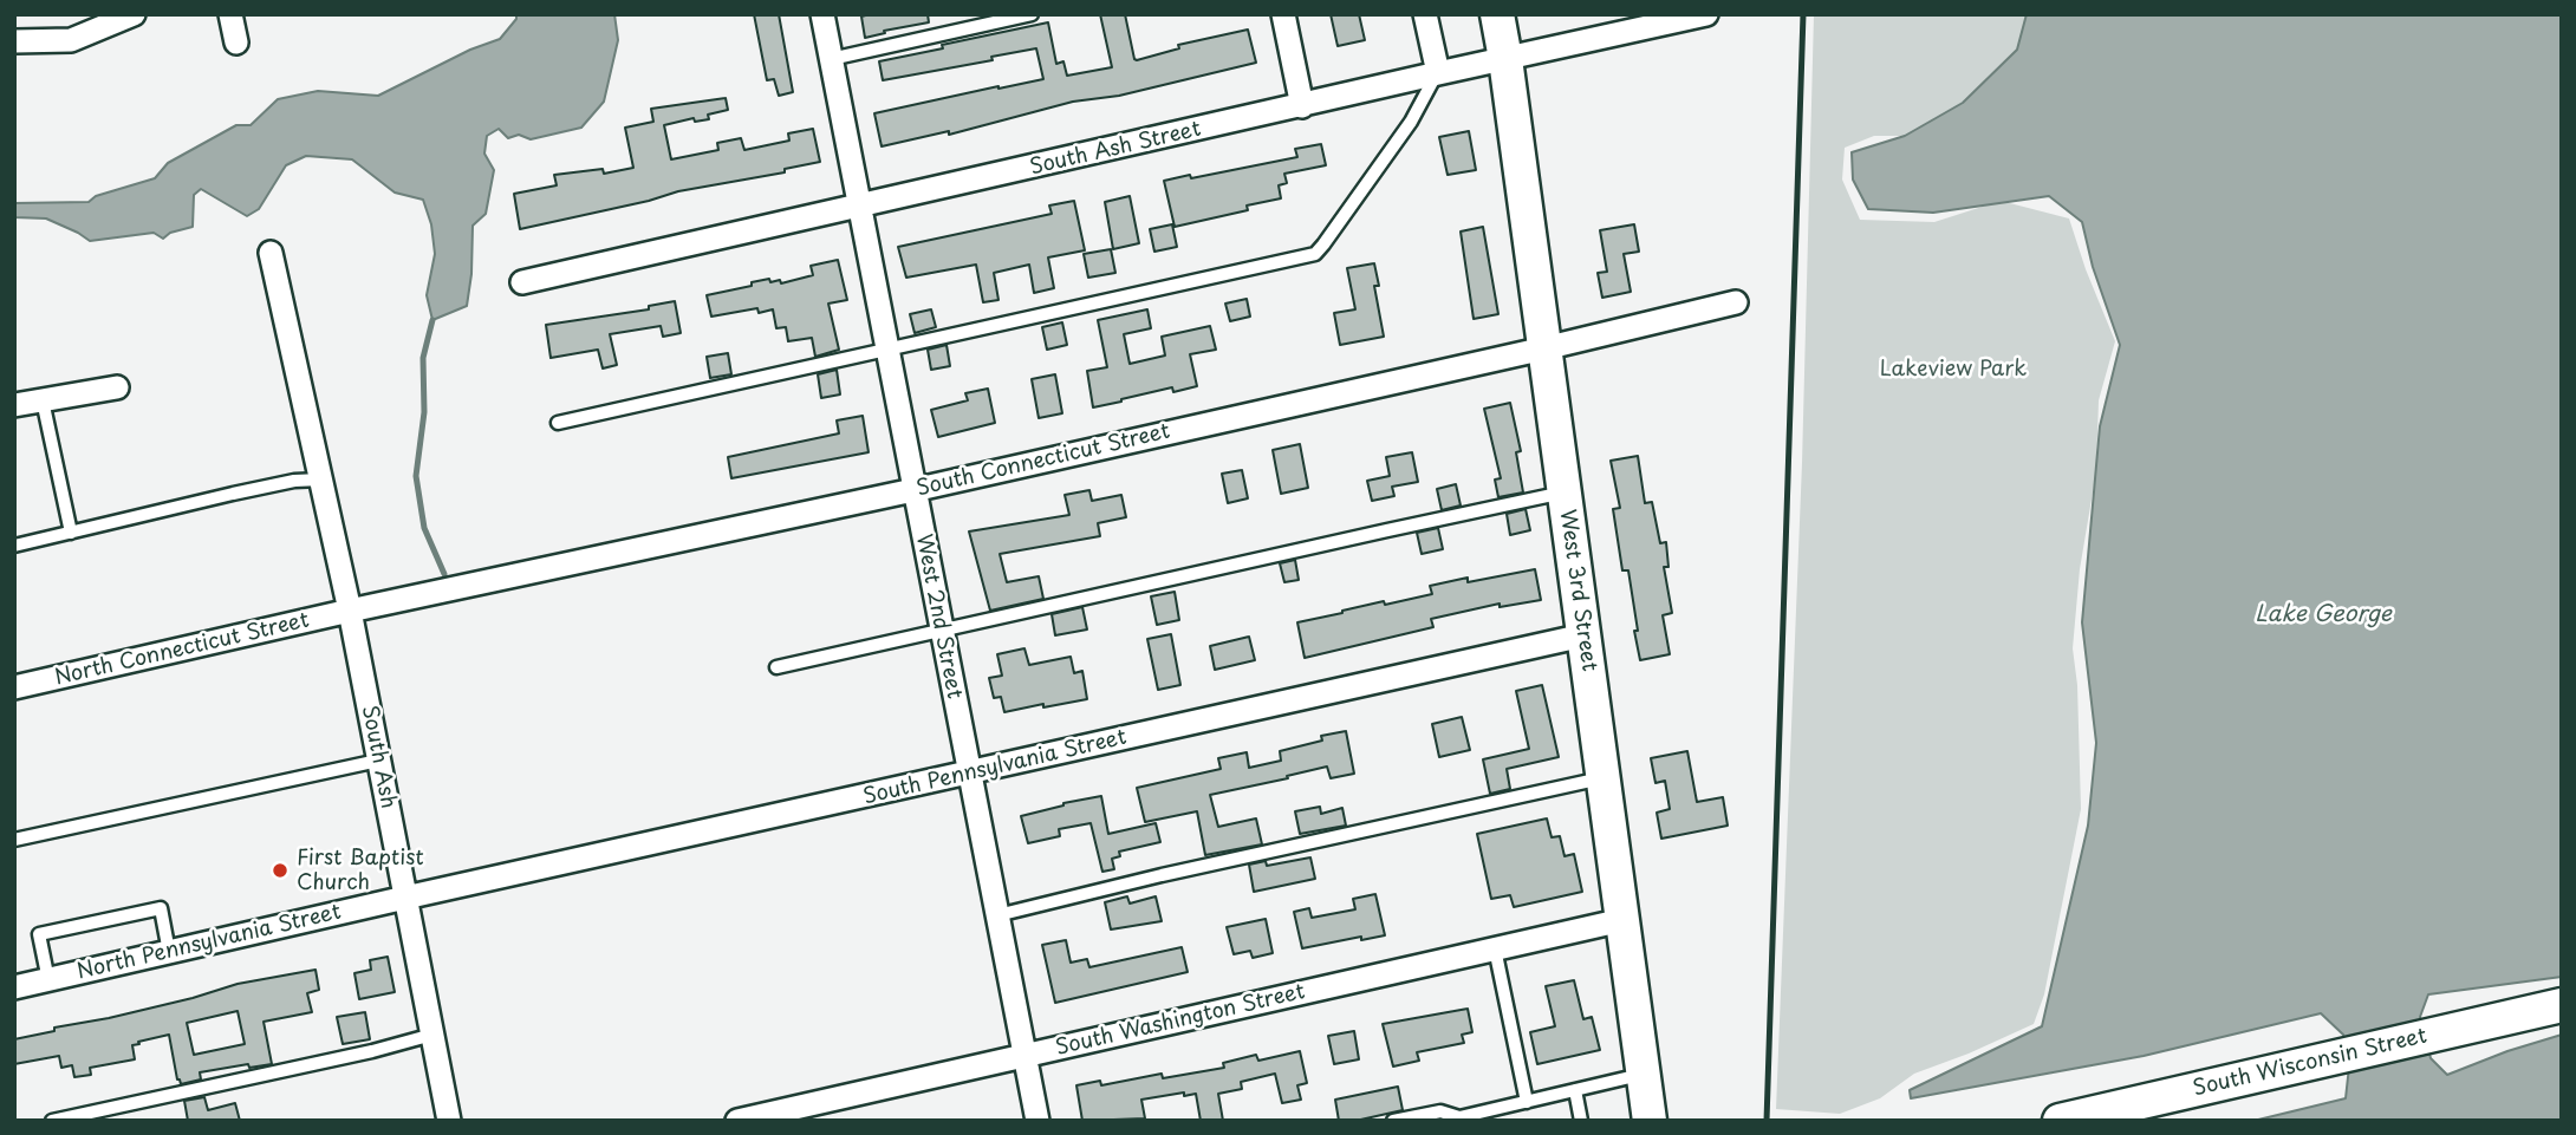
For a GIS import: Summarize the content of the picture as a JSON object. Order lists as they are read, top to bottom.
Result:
{
  "streets": {
    "street": [
      "South Ash Street",
      "South Connecticut Street",
      "West 3rd Street",
      "West 2nd Street",
      "North Connecticut Street",
      "South Ash",
      "South Pennsylvania Street",
      "North Pennsylvania Street",
      "South Washington Street",
      "South Wisconsin Street"
    ]
  },
  "crossings": [
    ["South Ash Street", "West 3rd Street"],
    ["South Ash Street", "West 2nd Street"],
    ["South Connecticut Street", "West 3rd Street"],
    ["South Connecticut Street", "West 2nd Street"],
    ["South Connecticut Street", "North Connecticut Street"],
    ["South Connecticut Street", "South Ash"],
    ["West 3rd Street", "South Pennsylvania Street"],
    ["West 3rd Street", "South Washington Street"],
    ["West 2nd Street", "South Pennsylvania Street"],
    ["West 2nd Street", "South Washington Street"],
    ["North Connecticut Street", "South Ash"],
    ["South Ash", "South Pennsylvania Street"],
    ["South Ash", "North Pennsylvania Street"],
    ["South Pennsylvania Street", "North Pennsylvania Street"]
  ],
  "water": ["Lake George"],
  "parks": ["Lakeview Park"],
  "places": ["First Baptist Church"]
}
